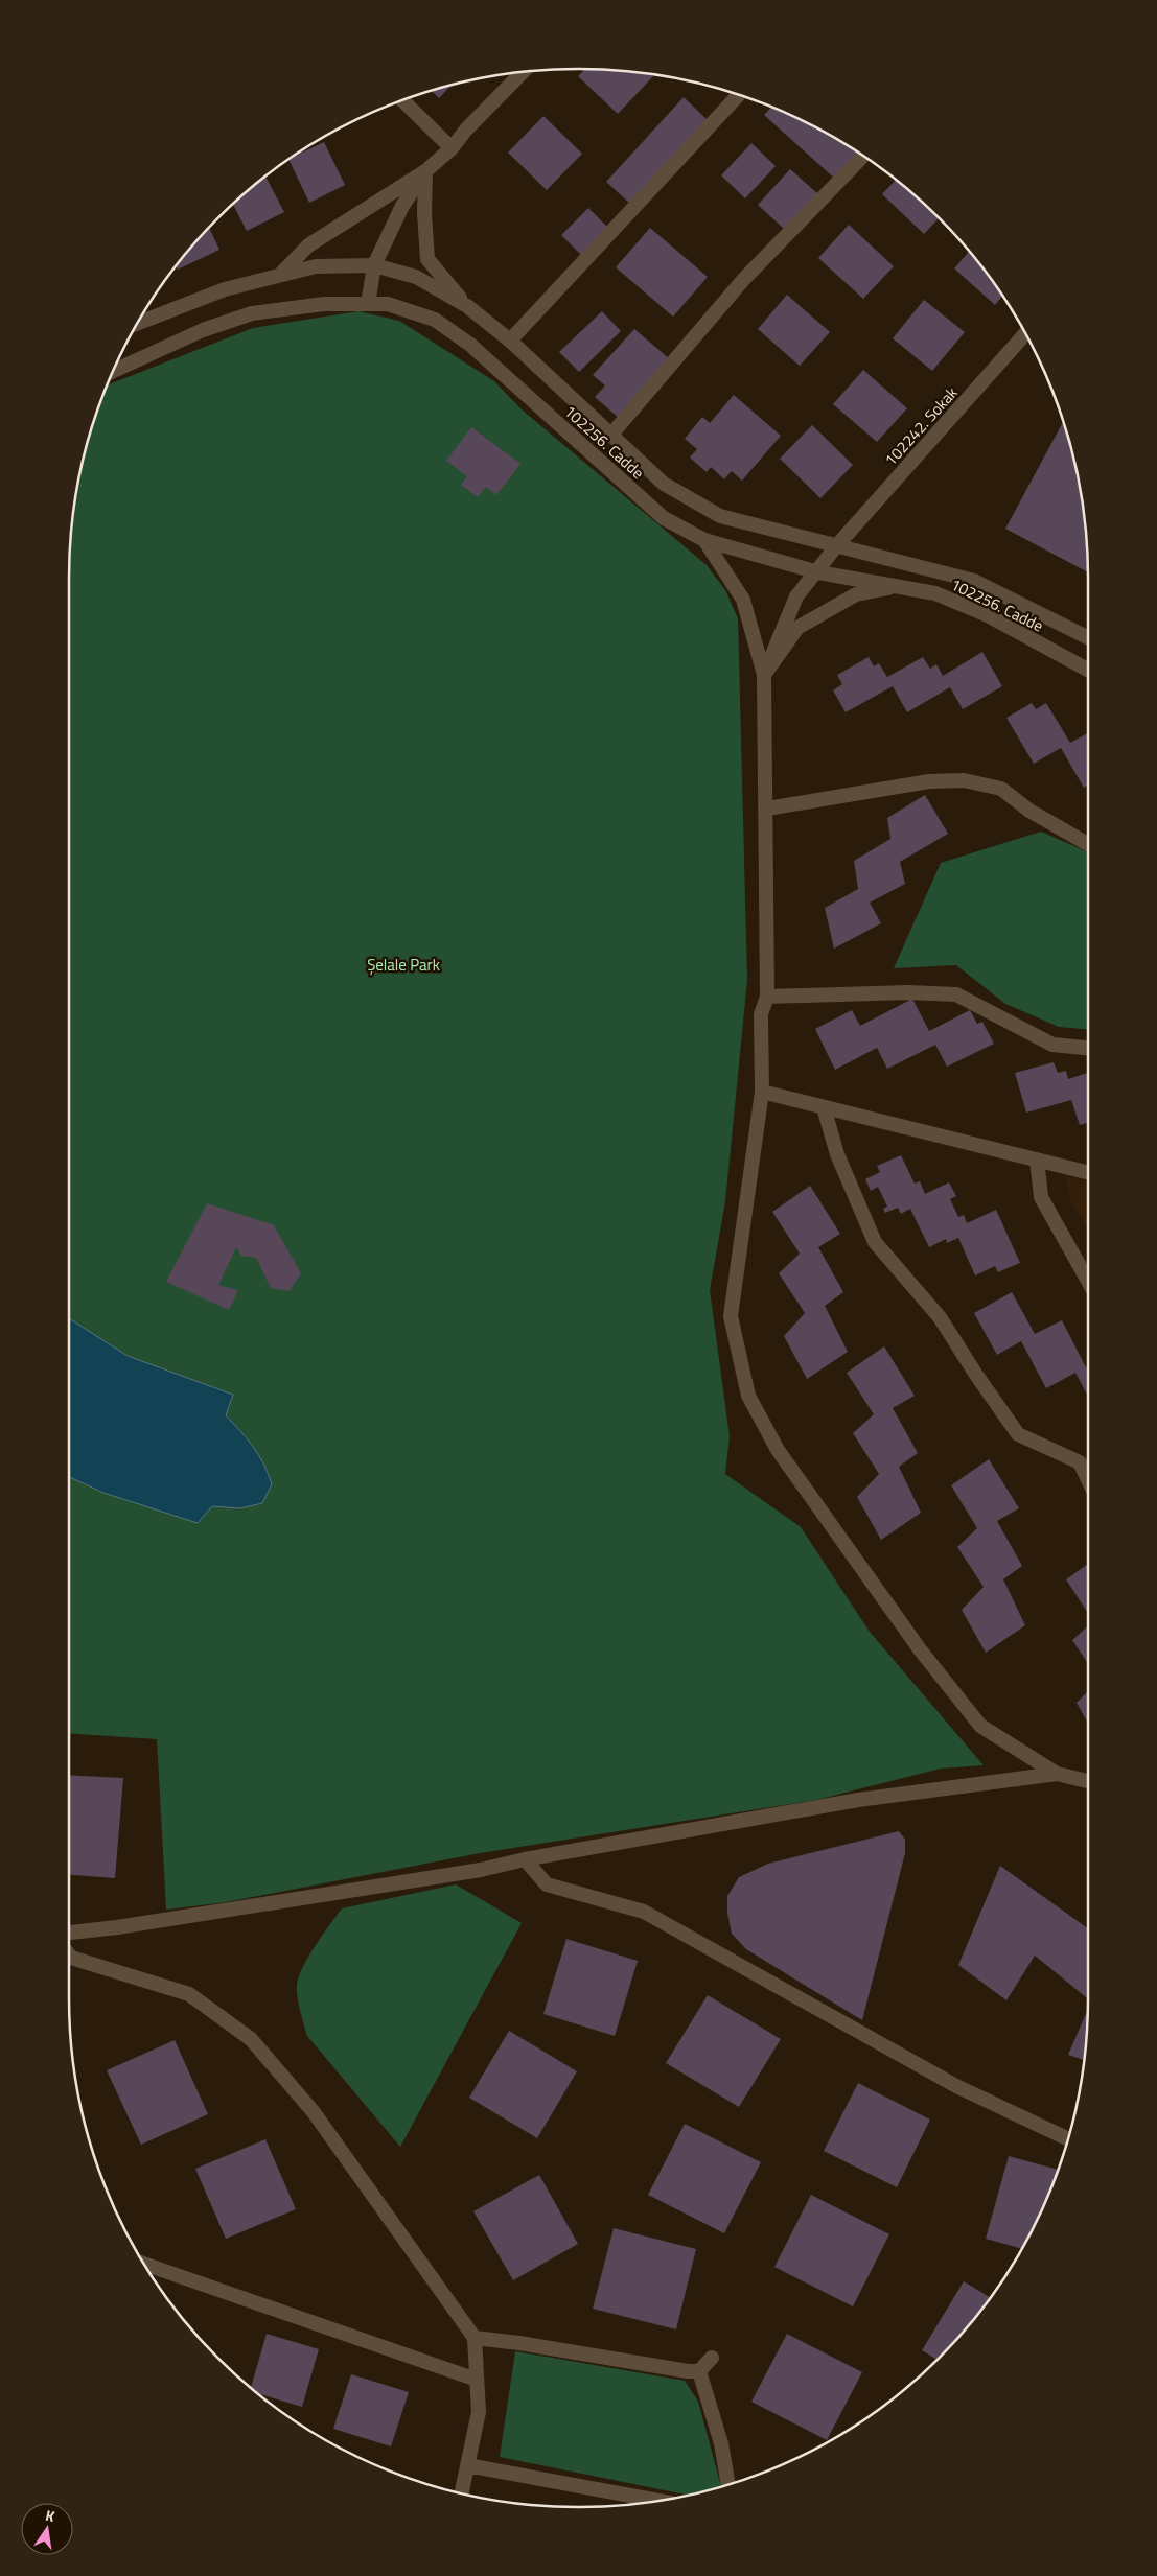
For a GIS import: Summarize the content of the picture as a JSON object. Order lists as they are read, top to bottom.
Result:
{
  "streets": {
    "street": ["102242. Sokak", "102256. Cadde"]
  },
  "crossings": [
    ["102242. Sokak", "102256. Cadde"]
  ],
  "parks": ["Şelale Park"],
  "north": "top"
}
